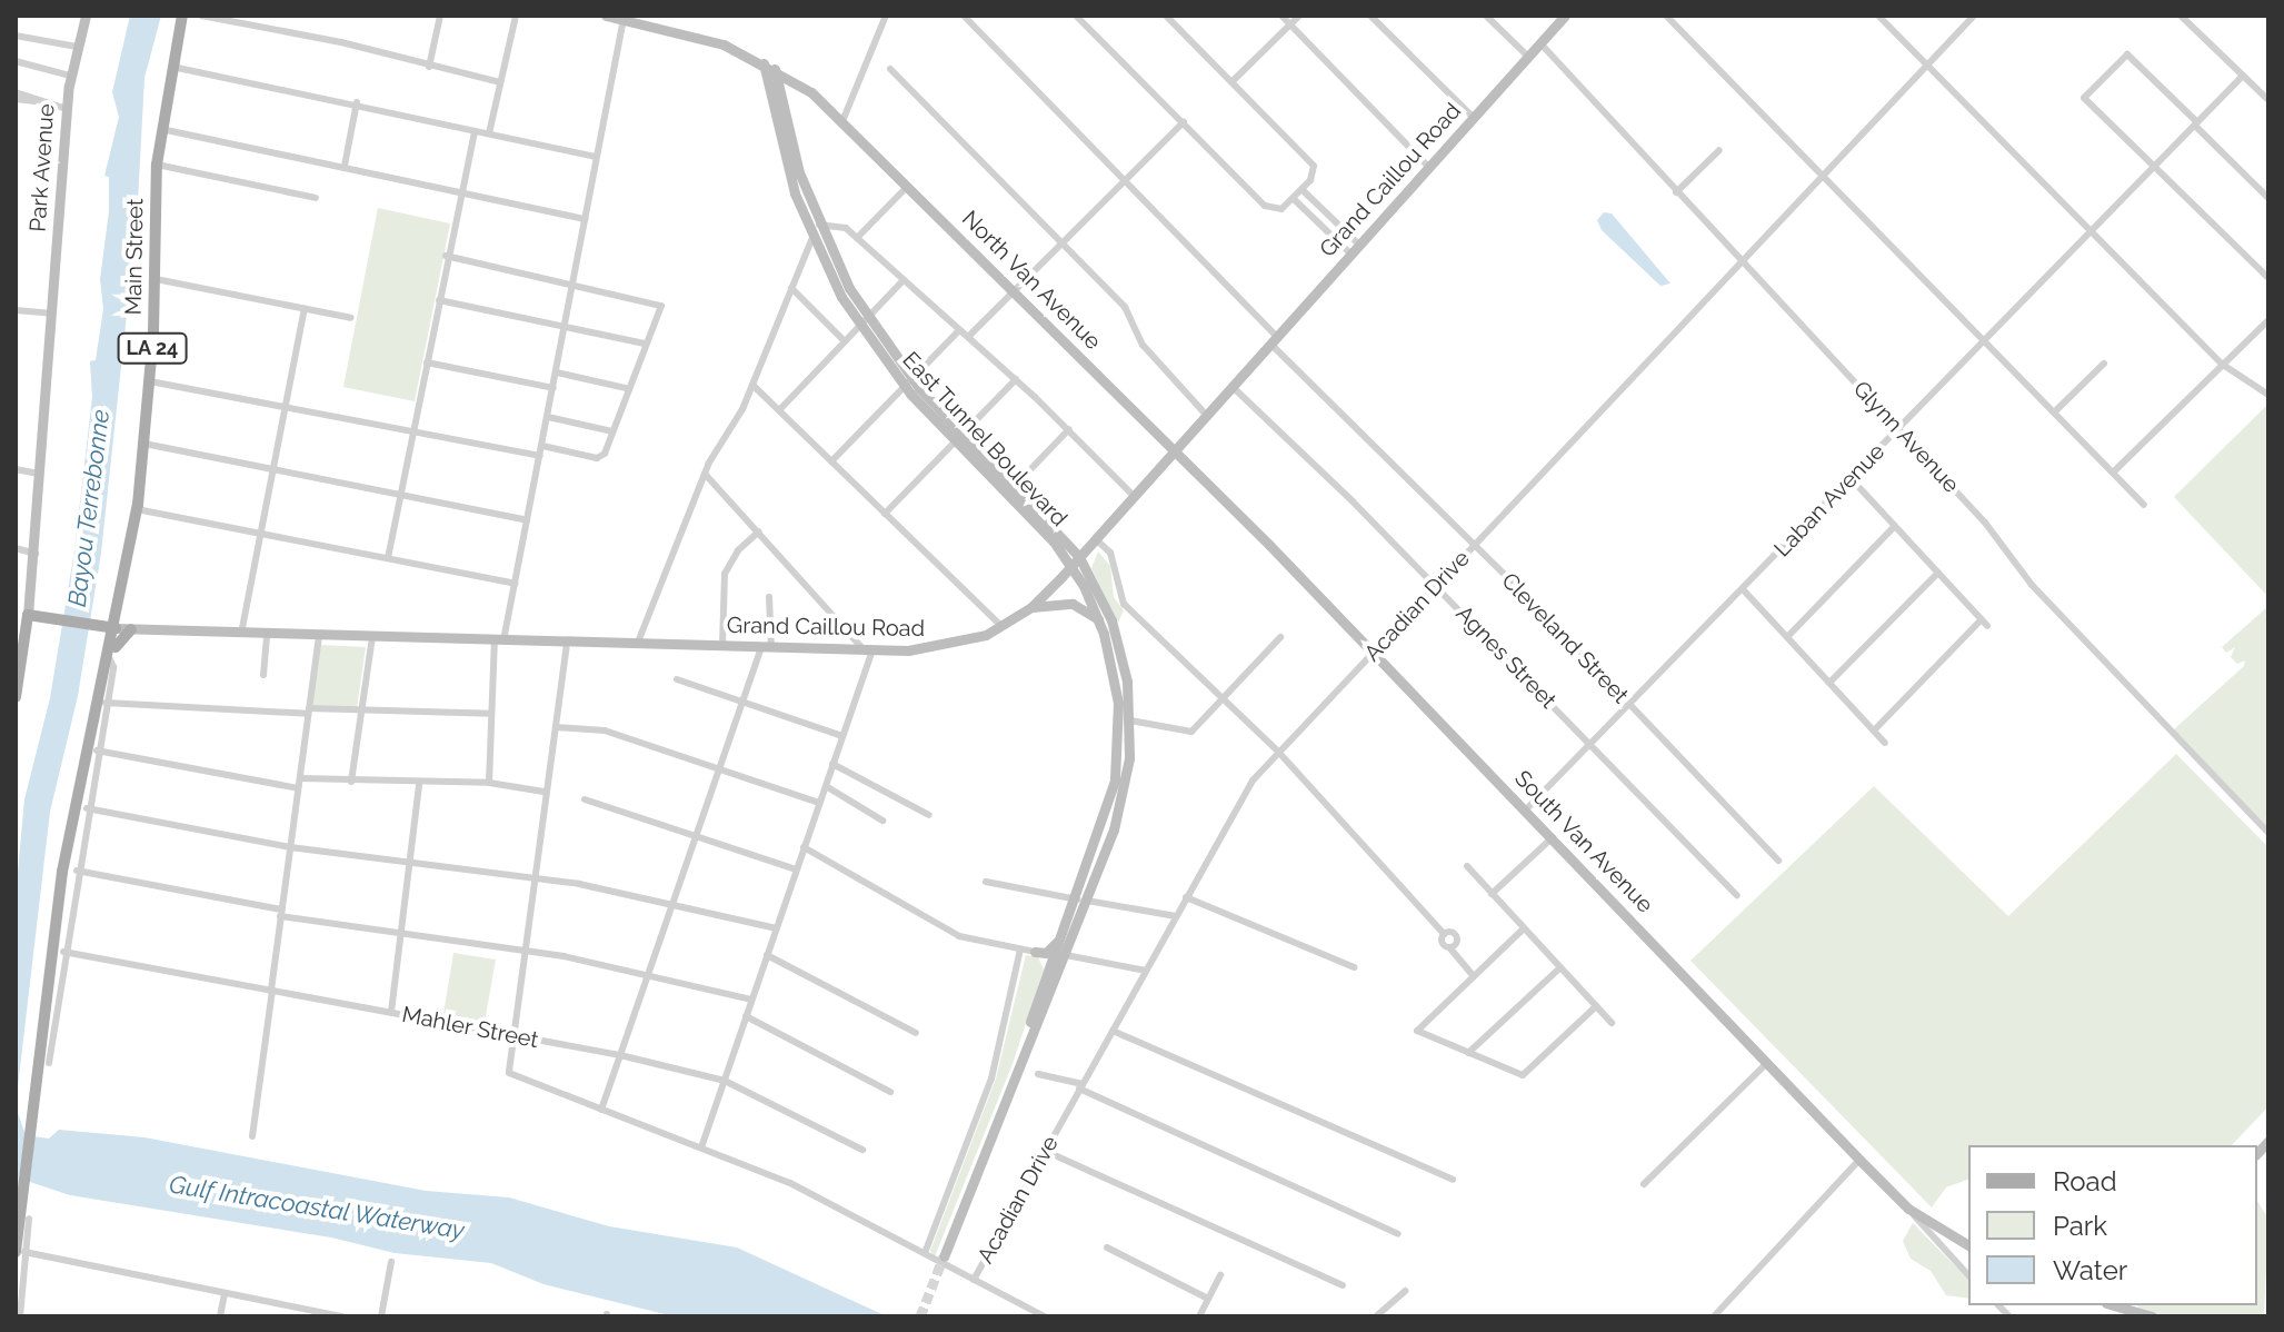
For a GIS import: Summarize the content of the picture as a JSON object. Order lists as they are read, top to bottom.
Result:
{
  "streets": {
    "main road": [
      "Park Avenue",
      "Grand Caillou Road",
      "Main Street",
      "North Van Avenue",
      "LA 24",
      "East Tunnel Boulevard",
      "South Van Avenue"
    ],
    "street": [
      "Glynn Avenue",
      "Laban Avenue",
      "Acadian Drive",
      "Cleveland Street",
      "Agnes Street",
      "Mahler Street"
    ]
  },
  "crossings": [
    ["Park Avenue", "Grand Caillou Road"],
    ["Grand Caillou Road", "Main Street"],
    ["Grand Caillou Road", "North Van Avenue"],
    ["Grand Caillou Road", "Glynn Avenue"],
    ["Grand Caillou Road", "East Tunnel Boulevard"],
    ["Grand Caillou Road", "Cleveland Street"],
    ["Grand Caillou Road", "Agnes Street"],
    ["Grand Caillou Road", "South Van Avenue"],
    ["Main Street", "Mahler Street"],
    ["North Van Avenue", "East Tunnel Boulevard"],
    ["North Van Avenue", "South Van Avenue"],
    ["Glynn Avenue", "Laban Avenue"],
    ["Glynn Avenue", "Acadian Drive"],
    ["Laban Avenue", "Cleveland Street"],
    ["Laban Avenue", "Agnes Street"],
    ["Laban Avenue", "South Van Avenue"],
    ["Acadian Drive", "Cleveland Street"],
    ["Acadian Drive", "Agnes Street"],
    ["Acadian Drive", "South Van Avenue"]
  ],
  "water": ["Bayou Terrebonne", "Gulf Intracoastal Waterway"],
  "legend": ["Road", "Park", "Water"]
}
